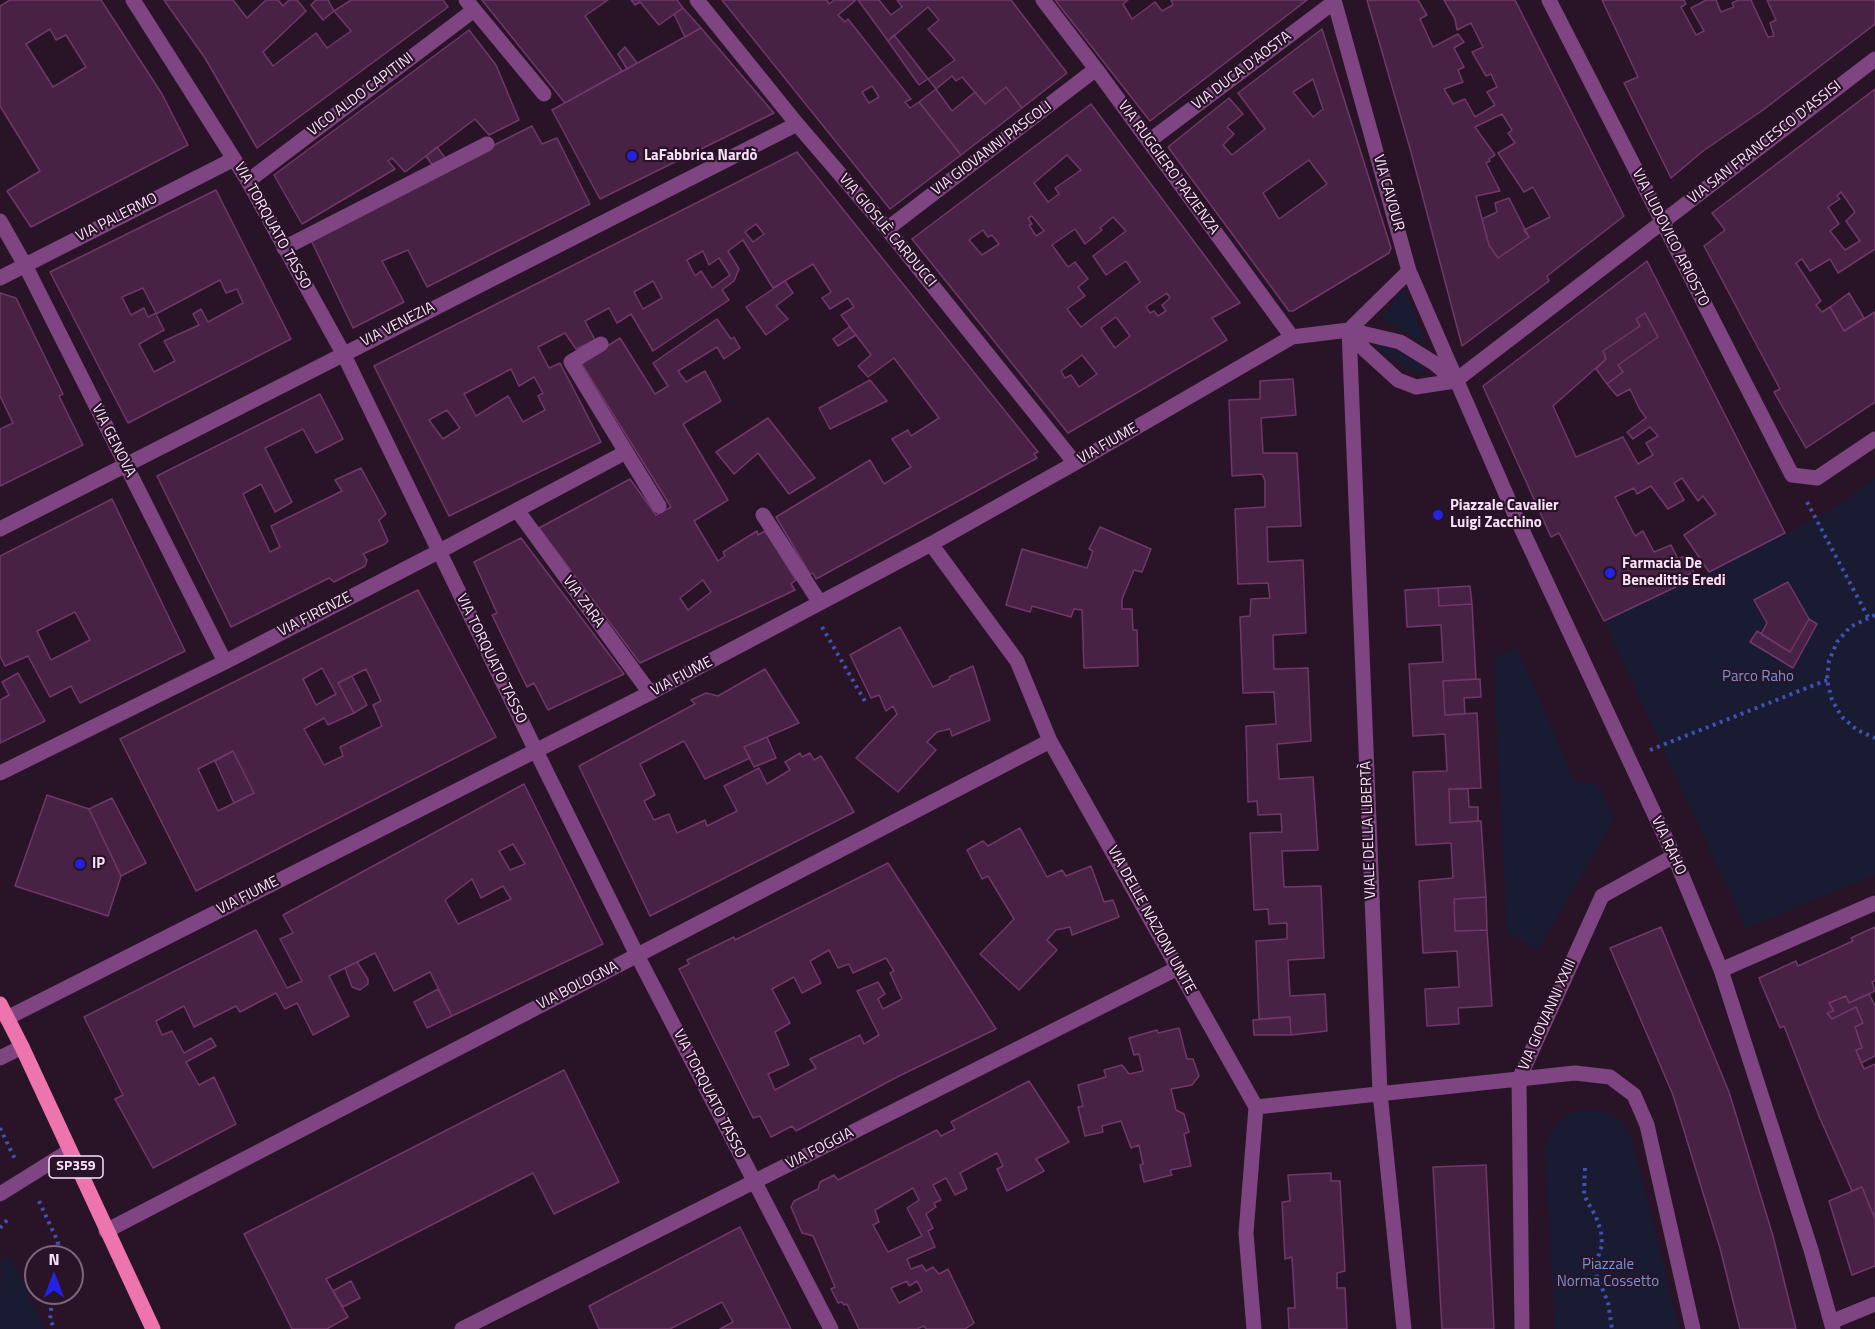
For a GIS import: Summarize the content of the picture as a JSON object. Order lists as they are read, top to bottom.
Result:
{
  "streets": {
    "main road": ["SP359"],
    "street": [
      "VIA DUCA D'AOSTA",
      "VICO ALDO CAPITINI",
      "VIA SAN FRANCESCO D'ASSISI",
      "VIA GIOVANNI PASCOLI",
      "VIA RUGGIERO PAZIENZA",
      "VIA CAVOUR",
      "VIA PALERMO",
      "VIA TORQUATO TASSO",
      "VIA GIOSUÈ CARDUCCI",
      "VIA LUDOVICO ARIOSTO",
      "VIA VENEZIA",
      "VIA GENOVA",
      "VIA FIUME",
      "VIA ZARA",
      "VIA FIRENZE",
      "VIALE DELLA LIBERTÀ",
      "VIA RAHO",
      "VIA DELLE NAZIONI UNITE",
      "VIA BOLOGNA",
      "VIA GIOVANNI XXIII",
      "VIA FOGGIA"
    ]
  },
  "crossings": [
    ["VIA DUCA D'AOSTA", "VIA RUGGIERO PAZIENZA"],
    ["VIA DUCA D'AOSTA", "VIA CAVOUR"],
    ["VICO ALDO CAPITINI", "VIA TORQUATO TASSO"],
    ["VIA SAN FRANCESCO D'ASSISI", "VIA CAVOUR"],
    ["VIA SAN FRANCESCO D'ASSISI", "VIA LUDOVICO ARIOSTO"],
    ["VIA SAN FRANCESCO D'ASSISI", "VIA FIUME"],
    ["VIA SAN FRANCESCO D'ASSISI", "VIA RAHO"],
    ["VIA GIOVANNI PASCOLI", "VIA RUGGIERO PAZIENZA"],
    ["VIA GIOVANNI PASCOLI", "VIA GIOSUÈ CARDUCCI"],
    ["VIA RUGGIERO PAZIENZA", "VIA FIUME"],
    ["VIA CAVOUR", "VIA FIUME"],
    ["VIA CAVOUR", "VIA RAHO"],
    ["VIA PALERMO", "VIA TORQUATO TASSO"],
    ["VIA PALERMO", "VIA GENOVA"],
    ["VIA TORQUATO TASSO", "VIA VENEZIA"],
    ["VIA TORQUATO TASSO", "VIA FIUME"],
    ["VIA TORQUATO TASSO", "VIA FIRENZE"],
    ["VIA TORQUATO TASSO", "VIA BOLOGNA"],
    ["VIA TORQUATO TASSO", "VIA FOGGIA"],
    ["VIA GIOSUÈ CARDUCCI", "VIA VENEZIA"],
    ["VIA GIOSUÈ CARDUCCI", "VIA FIUME"],
    ["VIA VENEZIA", "VIA GENOVA"],
    ["VIA GENOVA", "VIA FIRENZE"],
    ["VIA FIUME", "VIA ZARA"],
    ["VIA FIUME", "VIALE DELLA LIBERTÀ"],
    ["VIA FIUME", "VIA RAHO"],
    ["VIA FIUME", "VIA DELLE NAZIONI UNITE"],
    ["VIA FIUME", "SP359"],
    ["VIA ZARA", "VIA FIRENZE"],
    ["VIA RAHO", "VIA GIOVANNI XXIII"],
    ["VIA DELLE NAZIONI UNITE", "VIA BOLOGNA"],
    ["VIA DELLE NAZIONI UNITE", "VIA FOGGIA"],
    ["VIA BOLOGNA", "SP359"]
  ],
  "parks": ["Parco Raho", "Piazzale Norma Cossetto"],
  "places": [
    "LaFabbrica Nardò",
    "Piazzale Cavalier Luigi Zacchino",
    "Farmacia De Benedittis Eredi",
    "IP"
  ],
  "north": "top"
}
